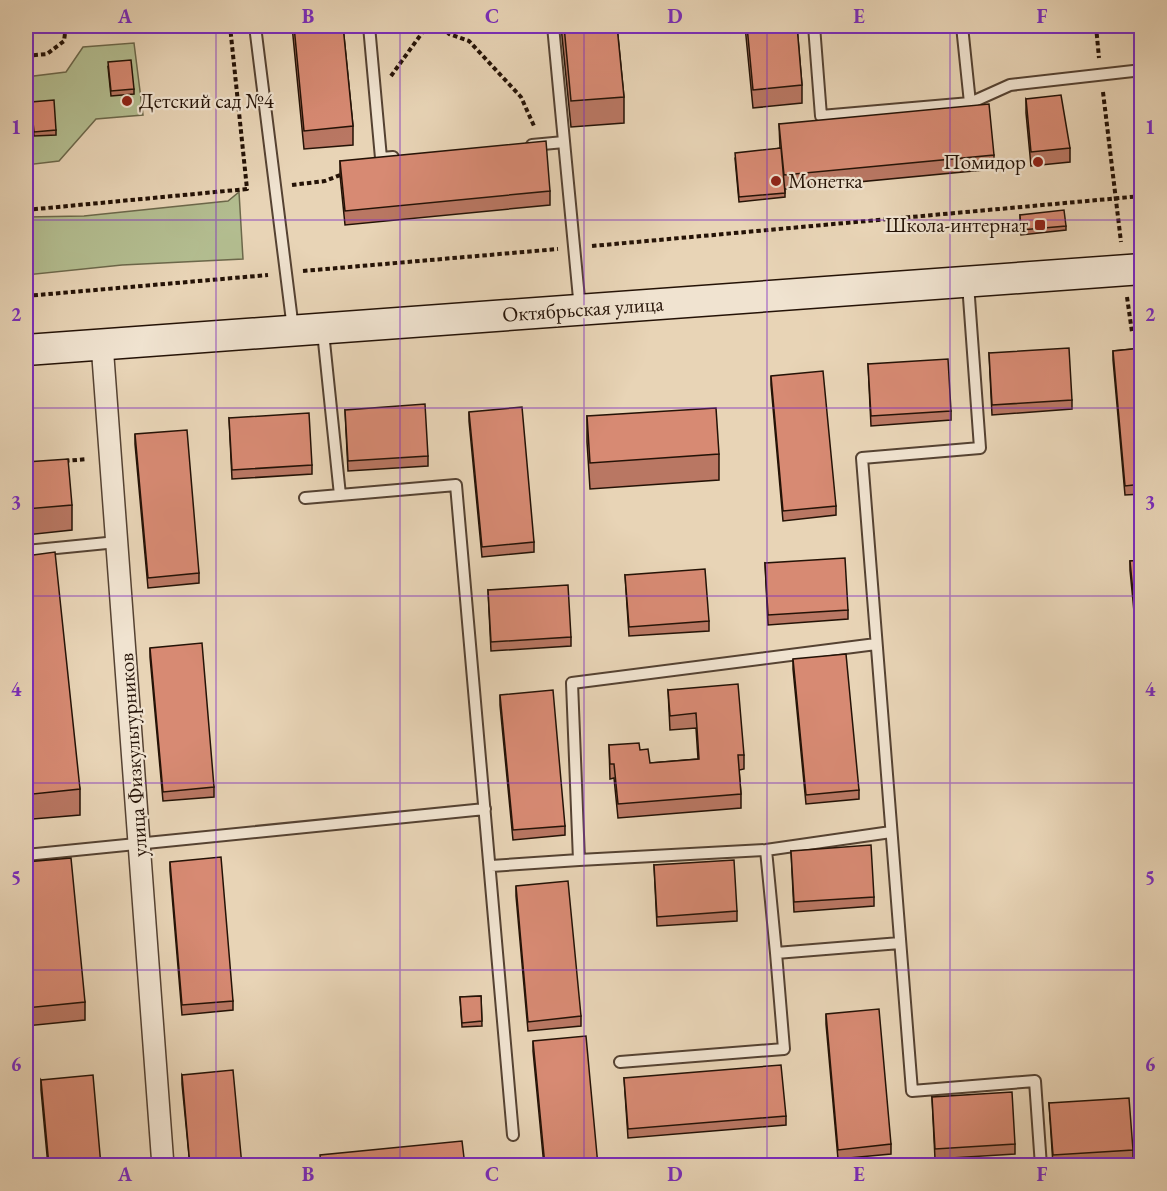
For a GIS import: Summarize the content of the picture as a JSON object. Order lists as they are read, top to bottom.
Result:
{
  "streets": {
    "main road": ["Октябрьская улица"],
    "street": ["улица Физкультурников"]
  },
  "crossings": [
    ["Октябрьская улица", "улица Физкультурников"]
  ],
  "places": {
    "other": ["Детский сад №4", "Помидор", "Монетка"],
    "transit": ["Школа-интернат"]
  },
  "grid": {
    "columns": [
      "A",
      "B",
      "C",
      "D",
      "E",
      "F"
    ],
    "rows": [
      "1",
      "2",
      "3",
      "4",
      "5",
      "6"
    ]
  }
}
